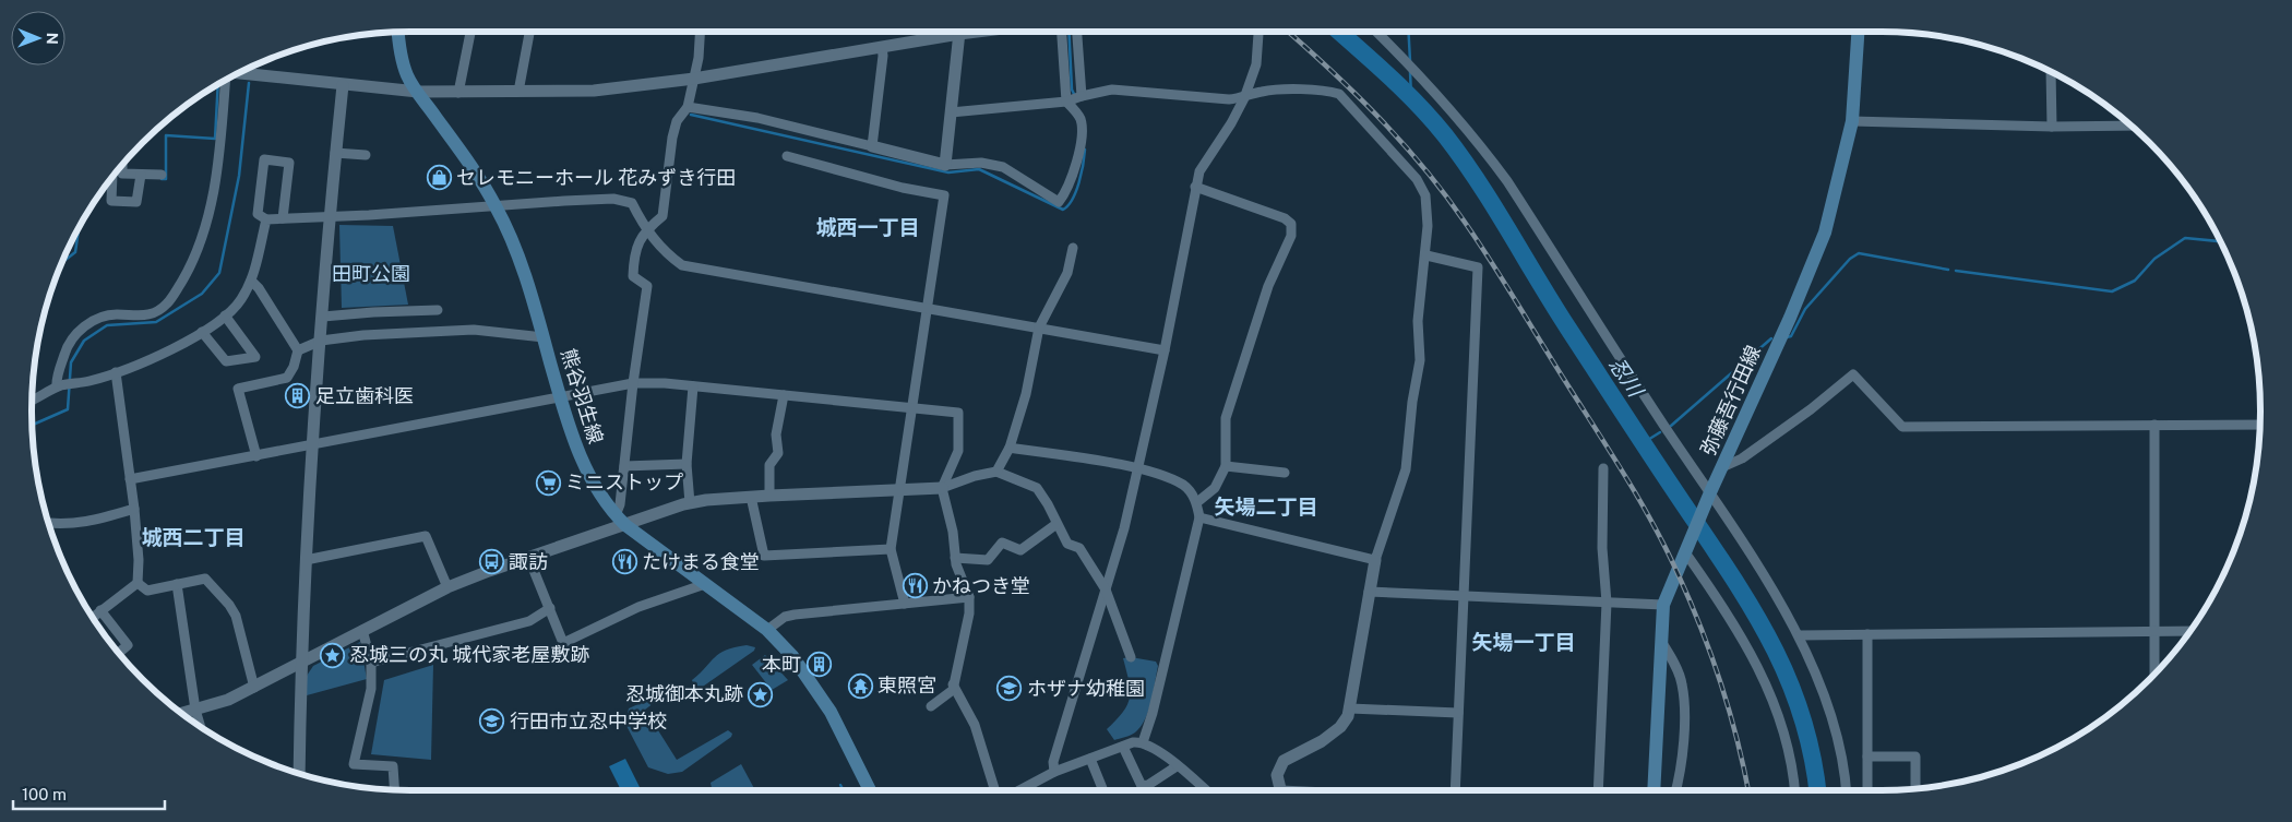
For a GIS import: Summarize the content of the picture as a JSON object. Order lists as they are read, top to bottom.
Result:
{
  "streets": {
    "main road": ["熊谷羽生線", "弥藤吾行田線"]
  },
  "districts": [
    "城西一丁目",
    "矢場二丁目",
    "城西二丁目",
    "矢場一丁目"
  ],
  "water": ["忍川"],
  "parks": ["田町公園"],
  "places": {
    "shop": ["セレモニーホール 花みずき行田"],
    "building": ["足立歯科医", "本町"],
    "supermarket": ["ミニストップ"],
    "bus stop": ["諏訪"],
    "restaurant": ["たけまる食堂", "かねつき堂"],
    "place": ["忍城三の丸 城代家老屋敷跡", "忍城御本丸跡"],
    "temple": ["東照宮"],
    "school or university": ["ホザナ幼稚園", "行田市立忍中学校"]
  },
  "scale_bar": "100 m",
  "north": "right"
}
